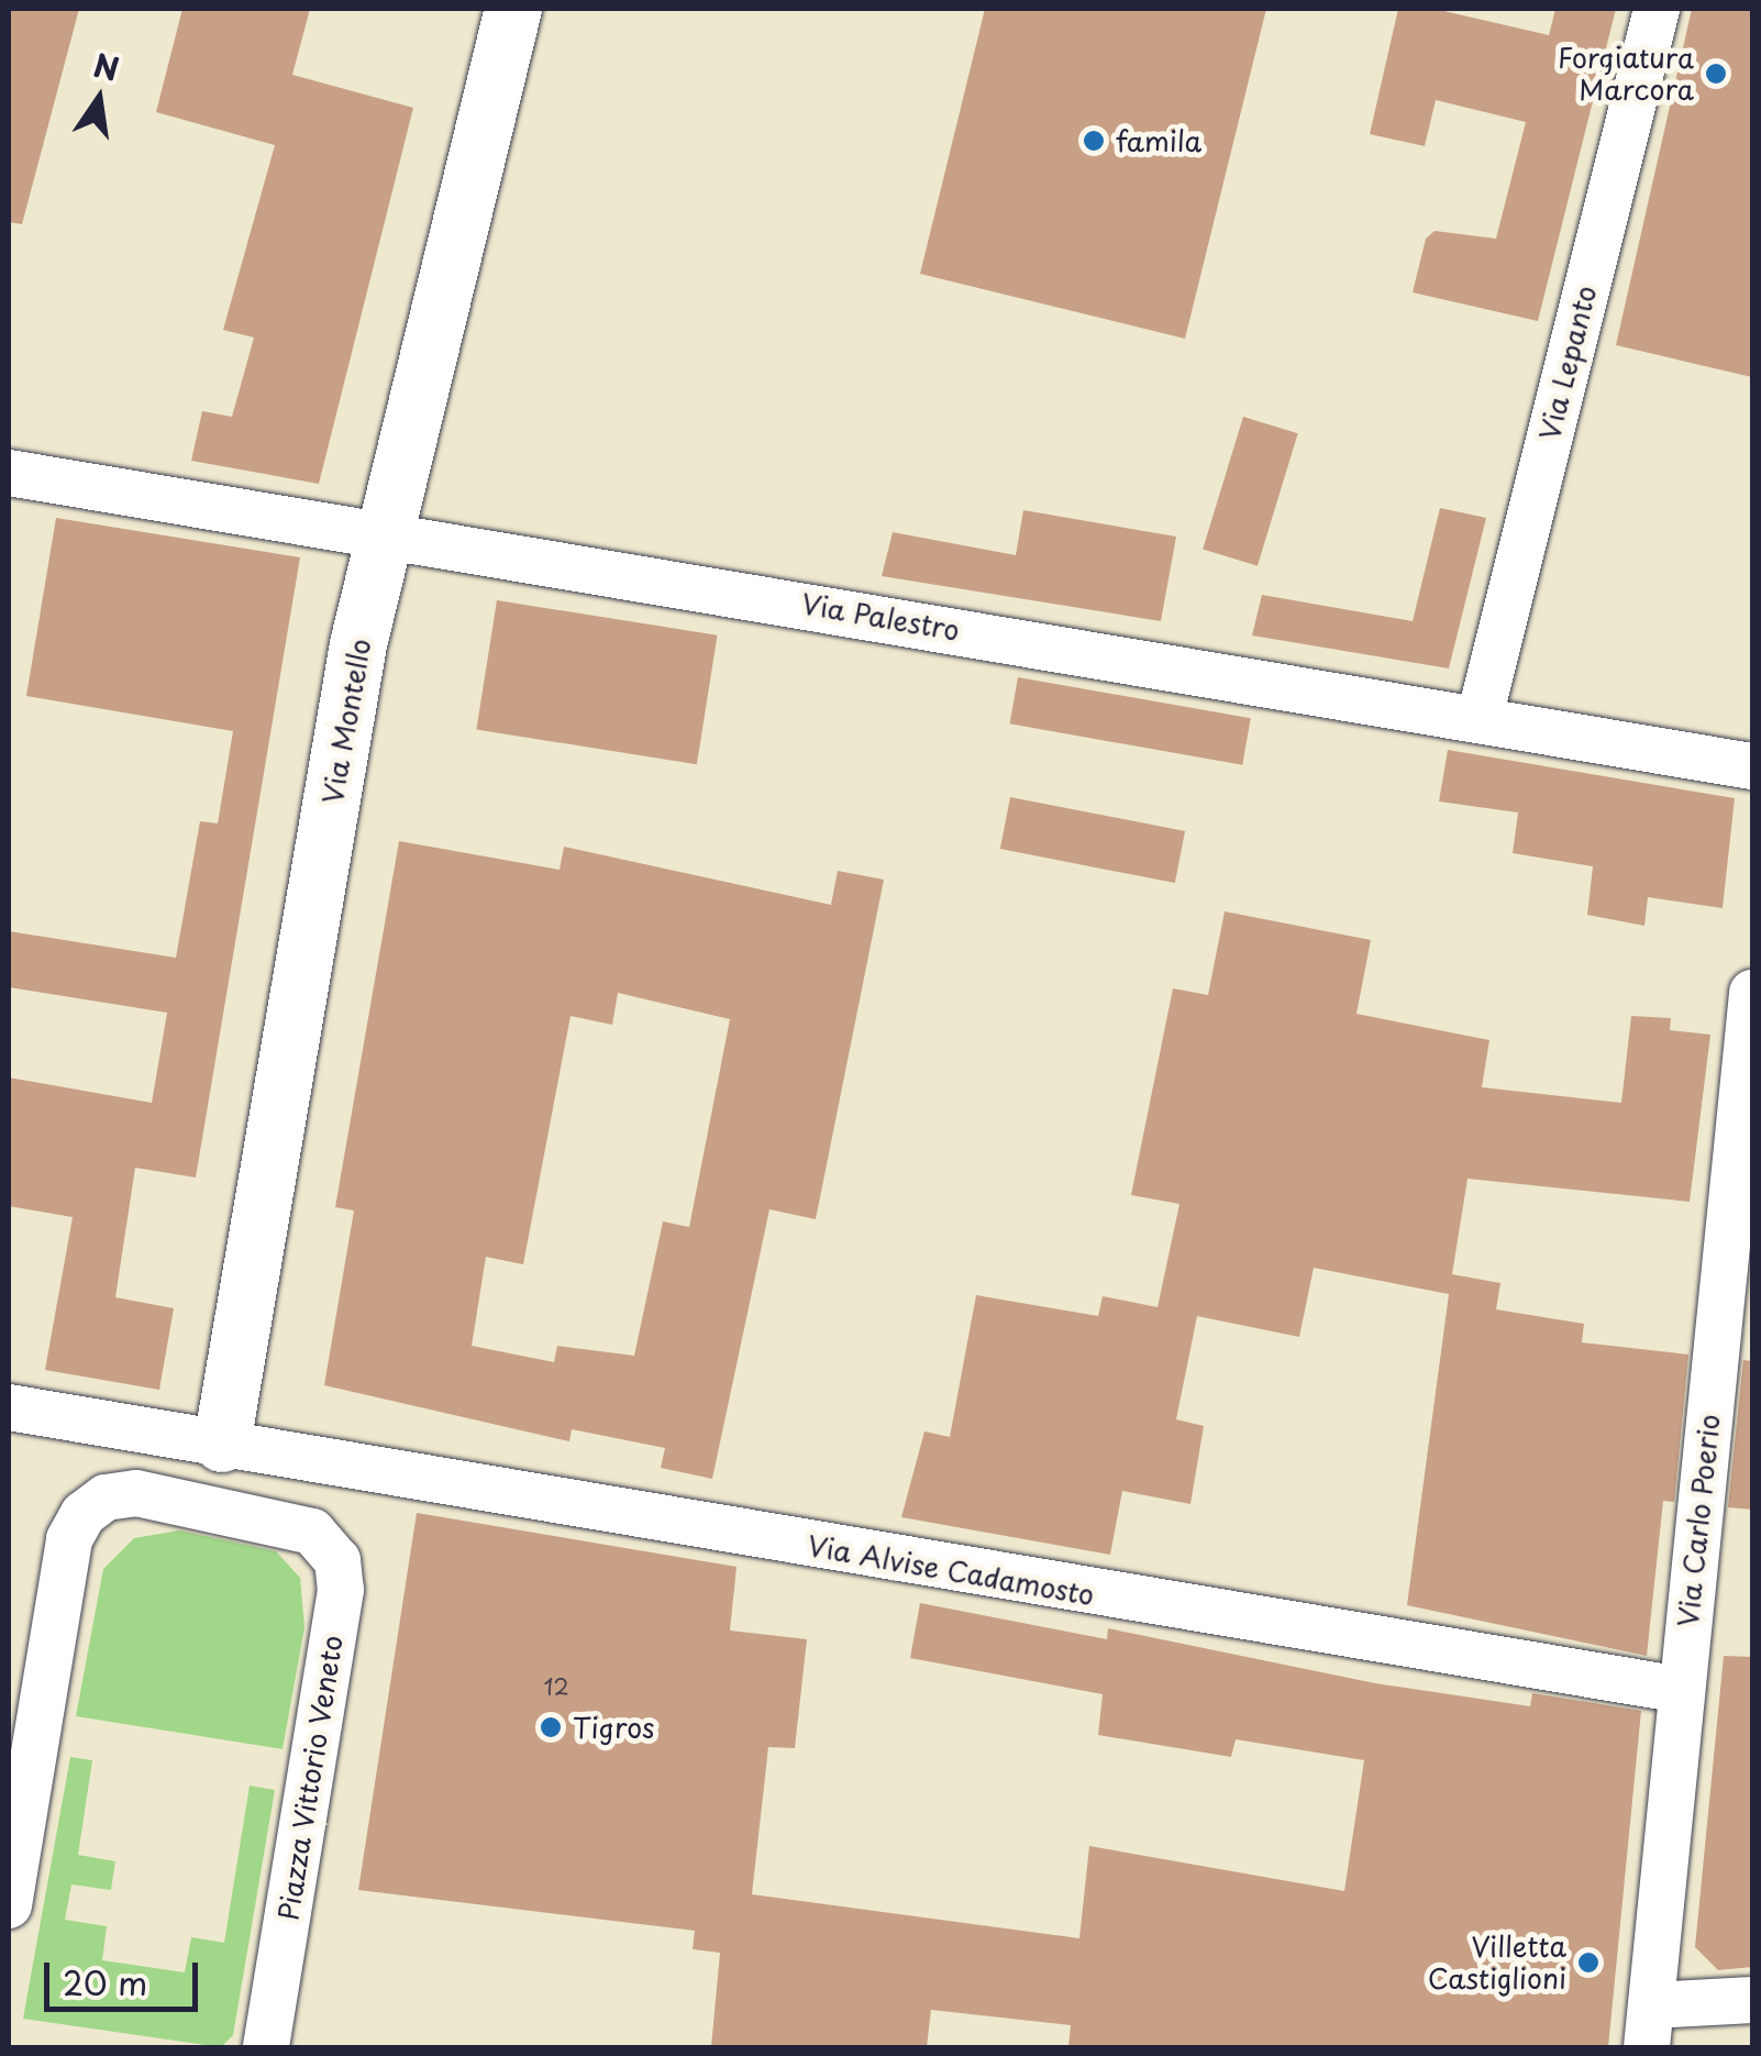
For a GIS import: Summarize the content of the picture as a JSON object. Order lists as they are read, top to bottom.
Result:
{
  "streets": {
    "street": [
      "Via Lepanto",
      "Via Palestro",
      "Via Montello",
      "Via Carlo Poerio",
      "Via Alvise Cadamosto",
      "Piazza Vittorio Veneto"
    ]
  },
  "crossings": [
    ["Via Lepanto", "Via Palestro"],
    ["Via Palestro", "Via Montello"],
    ["Via Montello", "Via Alvise Cadamosto"],
    ["Via Montello", "Piazza Vittorio Veneto"],
    ["Via Carlo Poerio", "Via Alvise Cadamosto"],
    ["Via Alvise Cadamosto", "Piazza Vittorio Veneto"]
  ],
  "places": [
    "Forgiatura Marcora",
    "famila",
    "Tigros",
    "Villetta Castiglioni"
  ],
  "house_numbers": ["12"],
  "scale_bar": "20 m",
  "north": "top"
}
